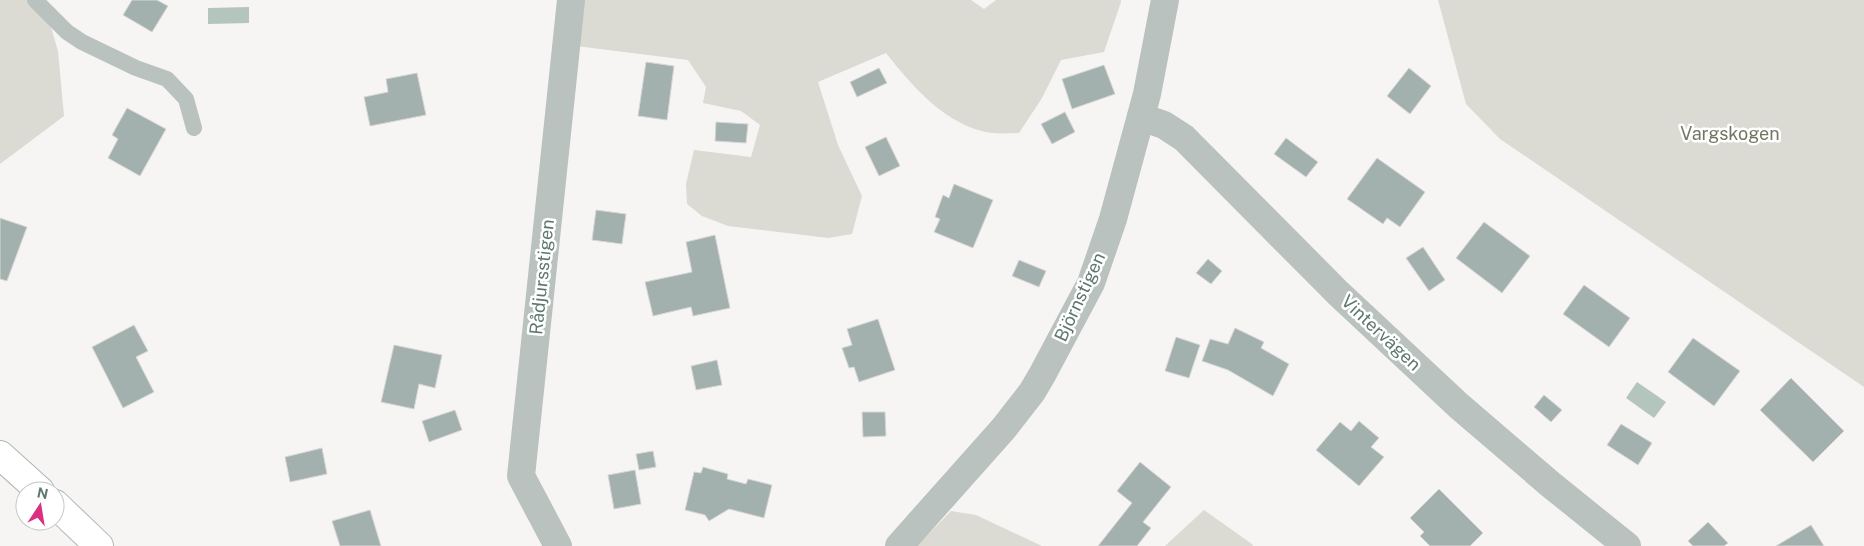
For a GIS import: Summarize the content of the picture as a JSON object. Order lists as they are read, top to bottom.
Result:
{
  "streets": {
    "street": ["Rådjursstigen", "Björnstigen", "Vintervägen"]
  },
  "crossings": [
    ["Björnstigen", "Vintervägen"]
  ],
  "parks": ["Vargskogen"],
  "north": "top"
}
